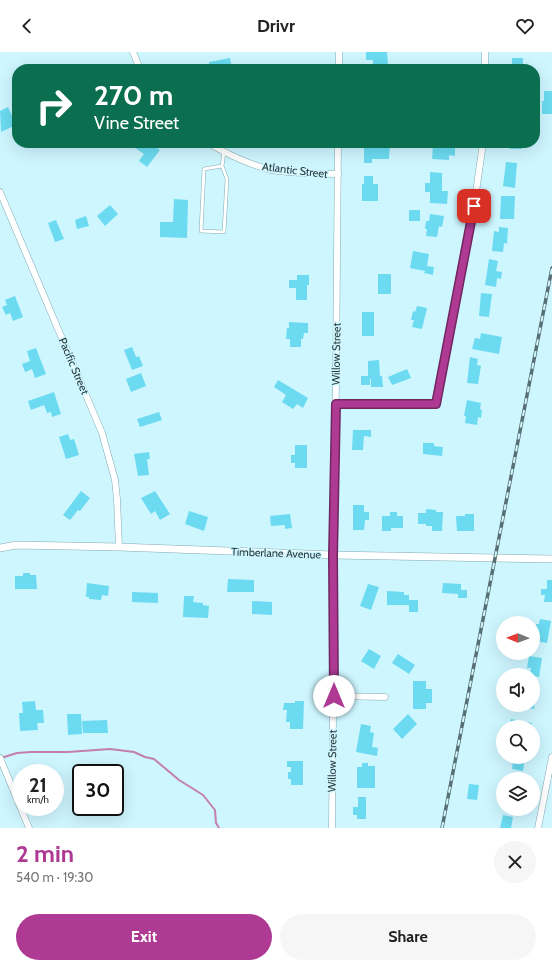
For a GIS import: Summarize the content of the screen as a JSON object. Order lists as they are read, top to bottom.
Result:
{
  "streets": {
    "street": [
      "Atlantic Street",
      "Willow Street",
      "Pacific Street",
      "Timberlane Avenue"
    ]
  },
  "crossings": [
    ["Atlantic Street", "Willow Street"],
    ["Willow Street", "Timberlane Avenue"],
    ["Pacific Street", "Timberlane Avenue"]
  ],
  "north": "left",
  "page": {
    "header": "Drivr",
    "turn": ["270 m", "Vine Street"],
    "speed": "21 km/h",
    "limit": "30",
    "heading": ["2 min", "540 m · 19:30"],
    "buttons": ["Exit", "Share"]
  }
}
